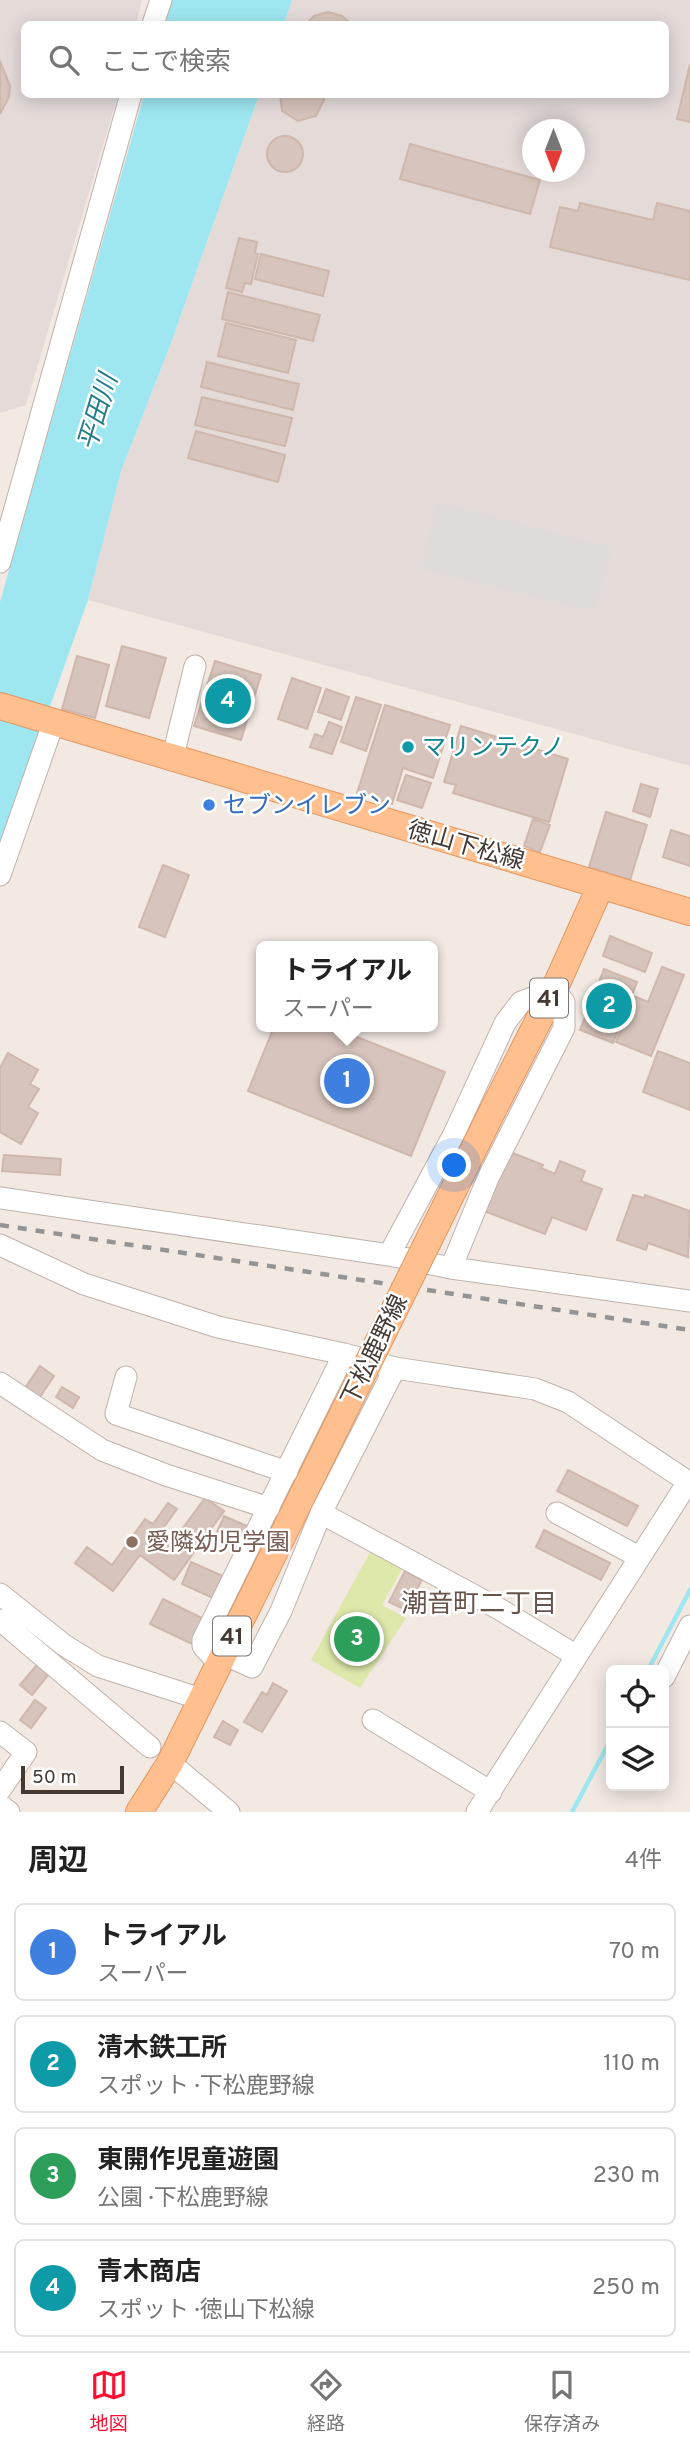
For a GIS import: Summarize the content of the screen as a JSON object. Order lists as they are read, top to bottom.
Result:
{
  "streets": {
    "main road": ["徳山下松線", "41", "下松鹿野線"]
  },
  "crossings": [
    ["徳山下松線", "下松鹿野線"]
  ],
  "districts": ["潮音町二丁目"],
  "water": ["平田川"],
  "places": ["マリンテクノ", "セブンイレブン", "愛隣幼児学園"],
  "scale_bar": "50 m",
  "north": "bottom",
  "page": {
    "search": "ここで検索",
    "pins": [
      "4",
      "2",
      "1",
      "3"
    ],
    "popup": ["トライアル", "スーパー"],
    "scale": "50 m",
    "heading": ["周辺", "4件"],
    "list": [
      {
        "mark": "1",
        "name": "トライアル",
        "note": "スーパー",
        "value": "70 m"
      },
      {
        "mark": "2",
        "name": "清木鉄工所",
        "note": "スポット · 下松鹿野線",
        "value": "110 m"
      },
      {
        "mark": "3",
        "name": "東開作児童遊園",
        "note": "公園 · 下松鹿野線",
        "value": "230 m"
      },
      {
        "mark": "4",
        "name": "青木商店",
        "note": "スポット · 徳山下松線",
        "value": "250 m"
      }
    ],
    "nav": ["地図", "経路", "保存済み"]
  }
}
